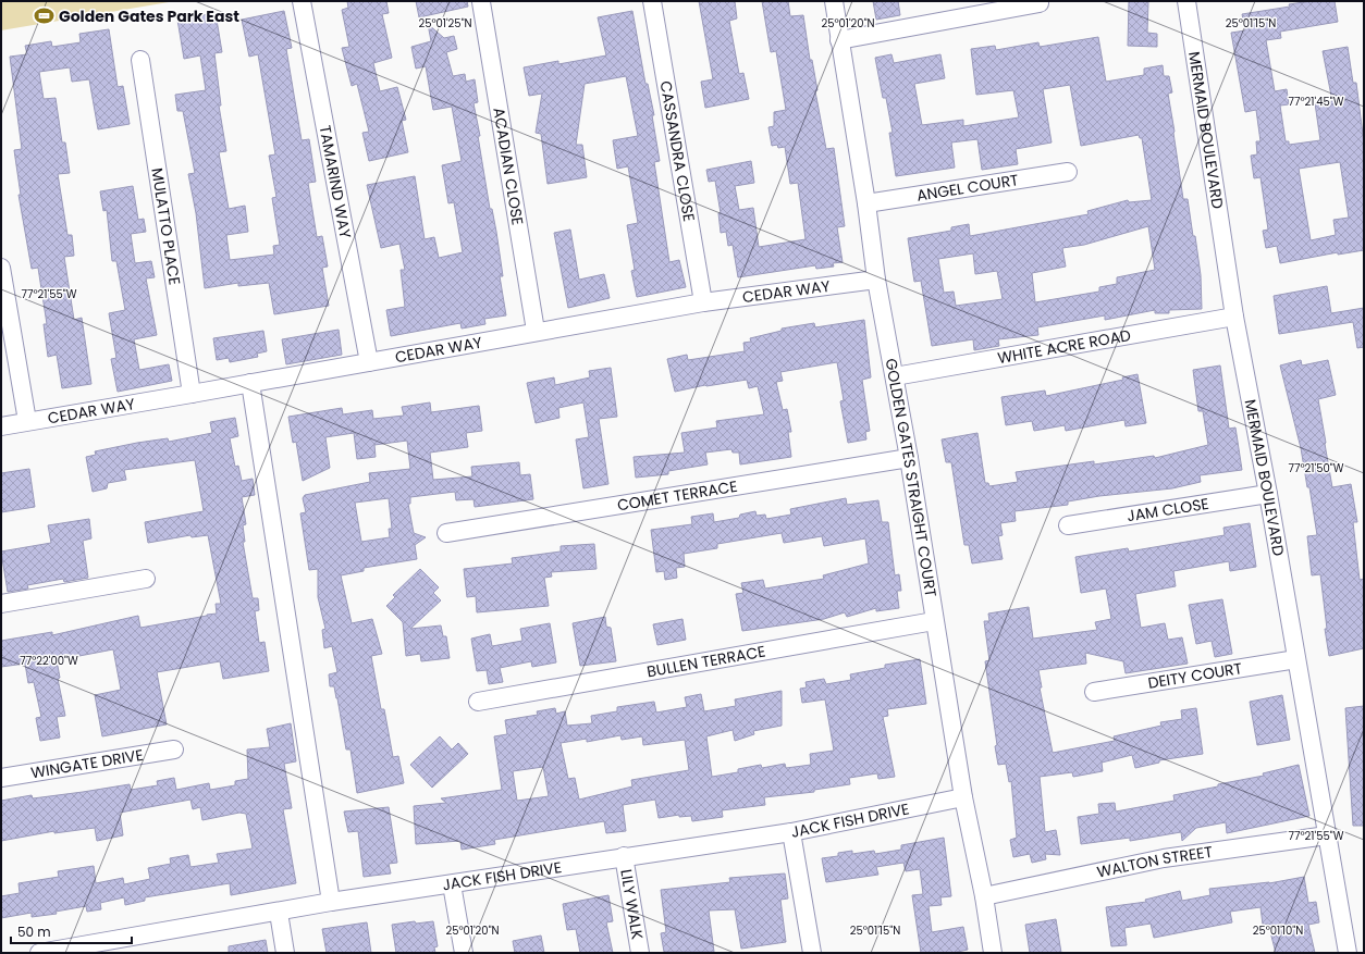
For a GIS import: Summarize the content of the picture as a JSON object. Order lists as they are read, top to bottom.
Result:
{
  "streets": {
    "street": [
      "MERMAID BOULEVARD",
      "CASSANDRA CLOSE",
      "ACADIAN CLOSE",
      "TAMARIND WAY",
      "ANGEL COURT",
      "MULATTO PLACE",
      "CEDAR WAY",
      "WHITE ACRE ROAD",
      "GOLDEN GATES STRAIGHT COURT",
      "COMET TERRACE",
      "JAM CLOSE",
      "BULLEN TERRACE",
      "DEITY COURT",
      "WINGATE DRIVE",
      "JACK FISH DRIVE",
      "WALTON STREET",
      "LILY WALK"
    ]
  },
  "crossings": [
    ["MERMAID BOULEVARD", "WHITE ACRE ROAD"],
    ["MERMAID BOULEVARD", "JAM CLOSE"],
    ["MERMAID BOULEVARD", "DEITY COURT"],
    ["MERMAID BOULEVARD", "WALTON STREET"],
    ["CASSANDRA CLOSE", "CEDAR WAY"],
    ["ACADIAN CLOSE", "CEDAR WAY"],
    ["TAMARIND WAY", "CEDAR WAY"],
    ["ANGEL COURT", "GOLDEN GATES STRAIGHT COURT"],
    ["MULATTO PLACE", "CEDAR WAY"],
    ["CEDAR WAY", "GOLDEN GATES STRAIGHT COURT"],
    ["WHITE ACRE ROAD", "GOLDEN GATES STRAIGHT COURT"],
    ["GOLDEN GATES STRAIGHT COURT", "COMET TERRACE"],
    ["GOLDEN GATES STRAIGHT COURT", "BULLEN TERRACE"],
    ["GOLDEN GATES STRAIGHT COURT", "JACK FISH DRIVE"],
    ["GOLDEN GATES STRAIGHT COURT", "WALTON STREET"],
    ["JACK FISH DRIVE", "LILY WALK"]
  ],
  "places": {
    "sports": ["Golden Gates Park East"]
  },
  "scale_bar": "50 m",
  "coordinates": [
    "25°01'25\"N",
    "25°01'20\"N",
    "25°01'15\"N",
    "77°21'45\"W",
    "77°21'55\"W",
    "77°21'50\"W",
    "77°22'00\"W",
    "25°01'10\"N"
  ]
}
